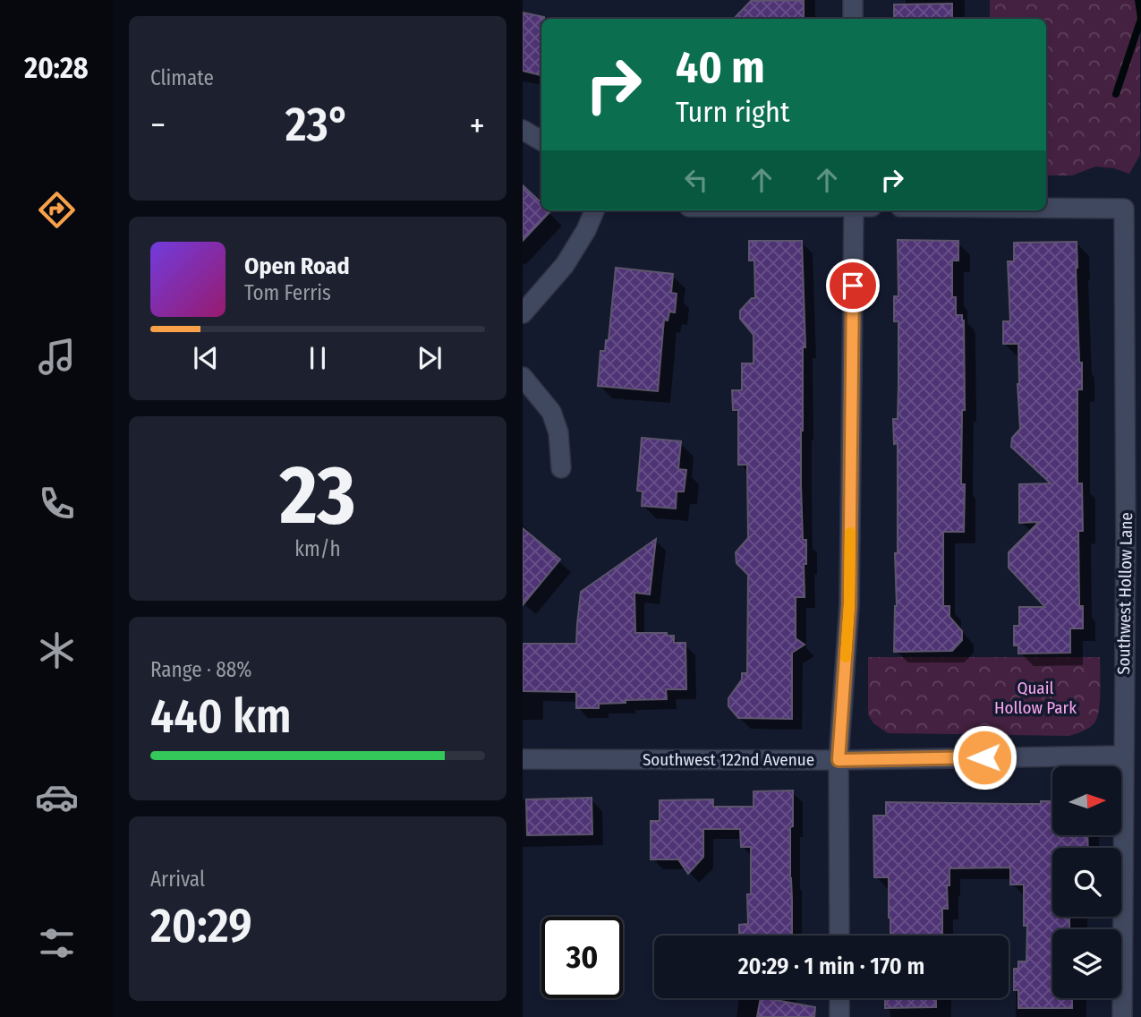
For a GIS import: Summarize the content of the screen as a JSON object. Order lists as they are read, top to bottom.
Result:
{
  "streets": {
    "street": ["Southwest Hollow Lane", "Southwest 122nd Avenue"]
  },
  "crossings": [
    ["Southwest Hollow Lane", "Southwest 122nd Avenue"]
  ],
  "parks": ["Quail Hollow Park"],
  "north": "right",
  "page": {
    "tabs": "20:28",
    "tile": [
      "Climate",
      ["23", "km/h"],
      ["Range · 88%", "440 km"],
      ["Arrival", "20:29"]
    ],
    "turn": ["40 m", "Turn right"],
    "heat": ["−", "23°", "+"],
    "song": ["Open Road", "Tom Ferris"],
    "limit": "30",
    "trip": "20:29 · 1 min · 170 m"
  }
}
